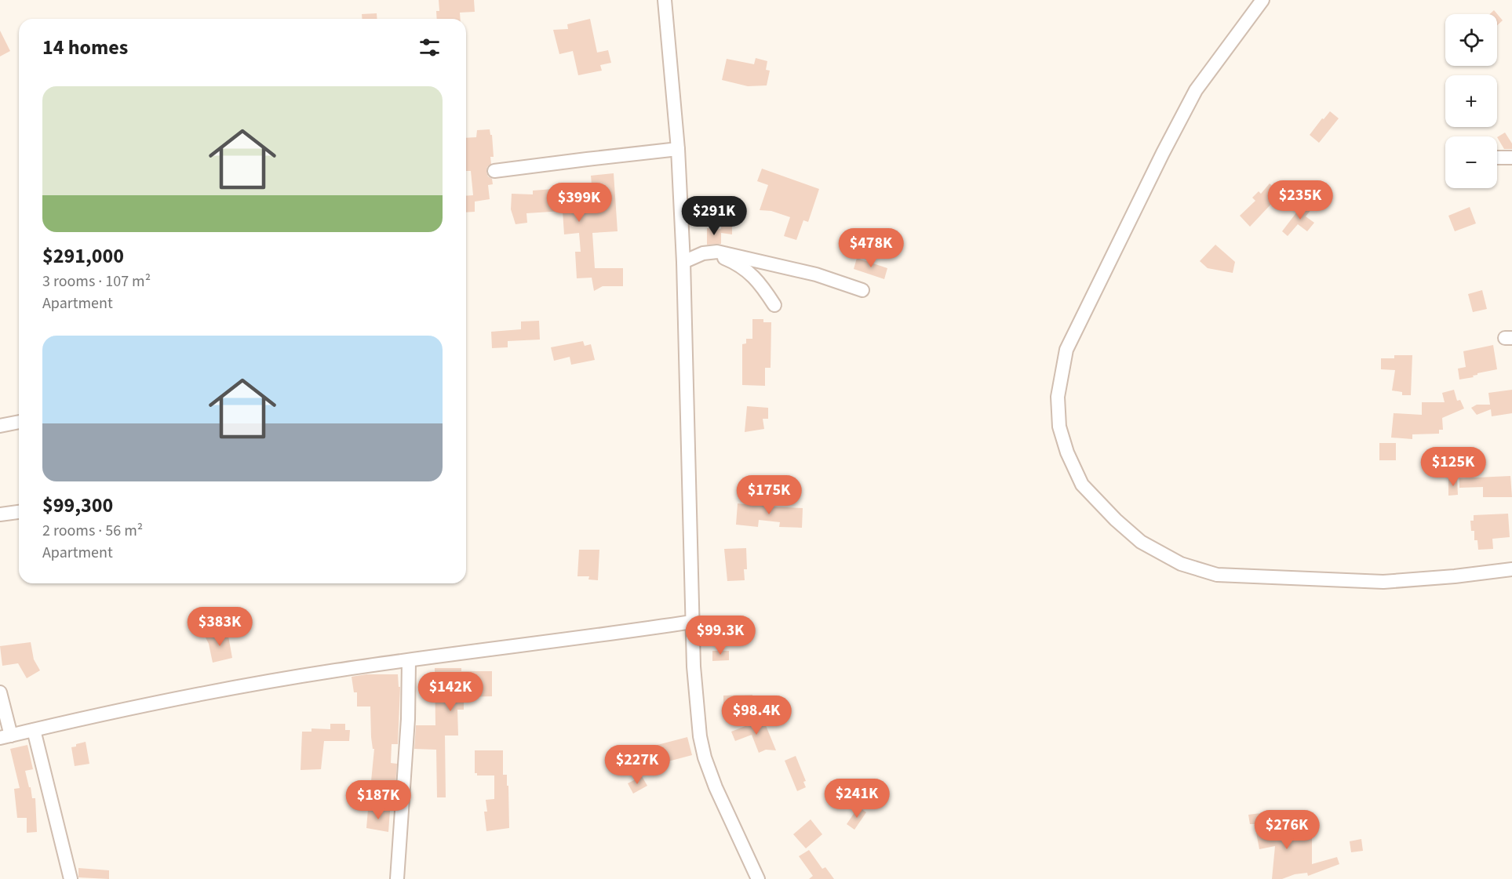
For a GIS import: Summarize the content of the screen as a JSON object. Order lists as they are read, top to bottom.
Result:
{
  "page": {
    "map_buttons": ["+", "−"],
    "heading": "14 homes",
    "list": [
      {
        "name": "$291,000",
        "note": "3 rooms · 107 m² · Apartment"
      },
      {
        "name": "$99,300",
        "note": "2 rooms · 56 m² · Apartment"
      }
    ],
    "price": [
      "$235K",
      "$399K",
      "$291K",
      "$478K",
      "$125K",
      "$175K",
      "$383K",
      "$99.3K",
      "$142K",
      "$98.4K",
      "$227K",
      "$241K",
      "$187K",
      "$276K"
    ]
  }
}
